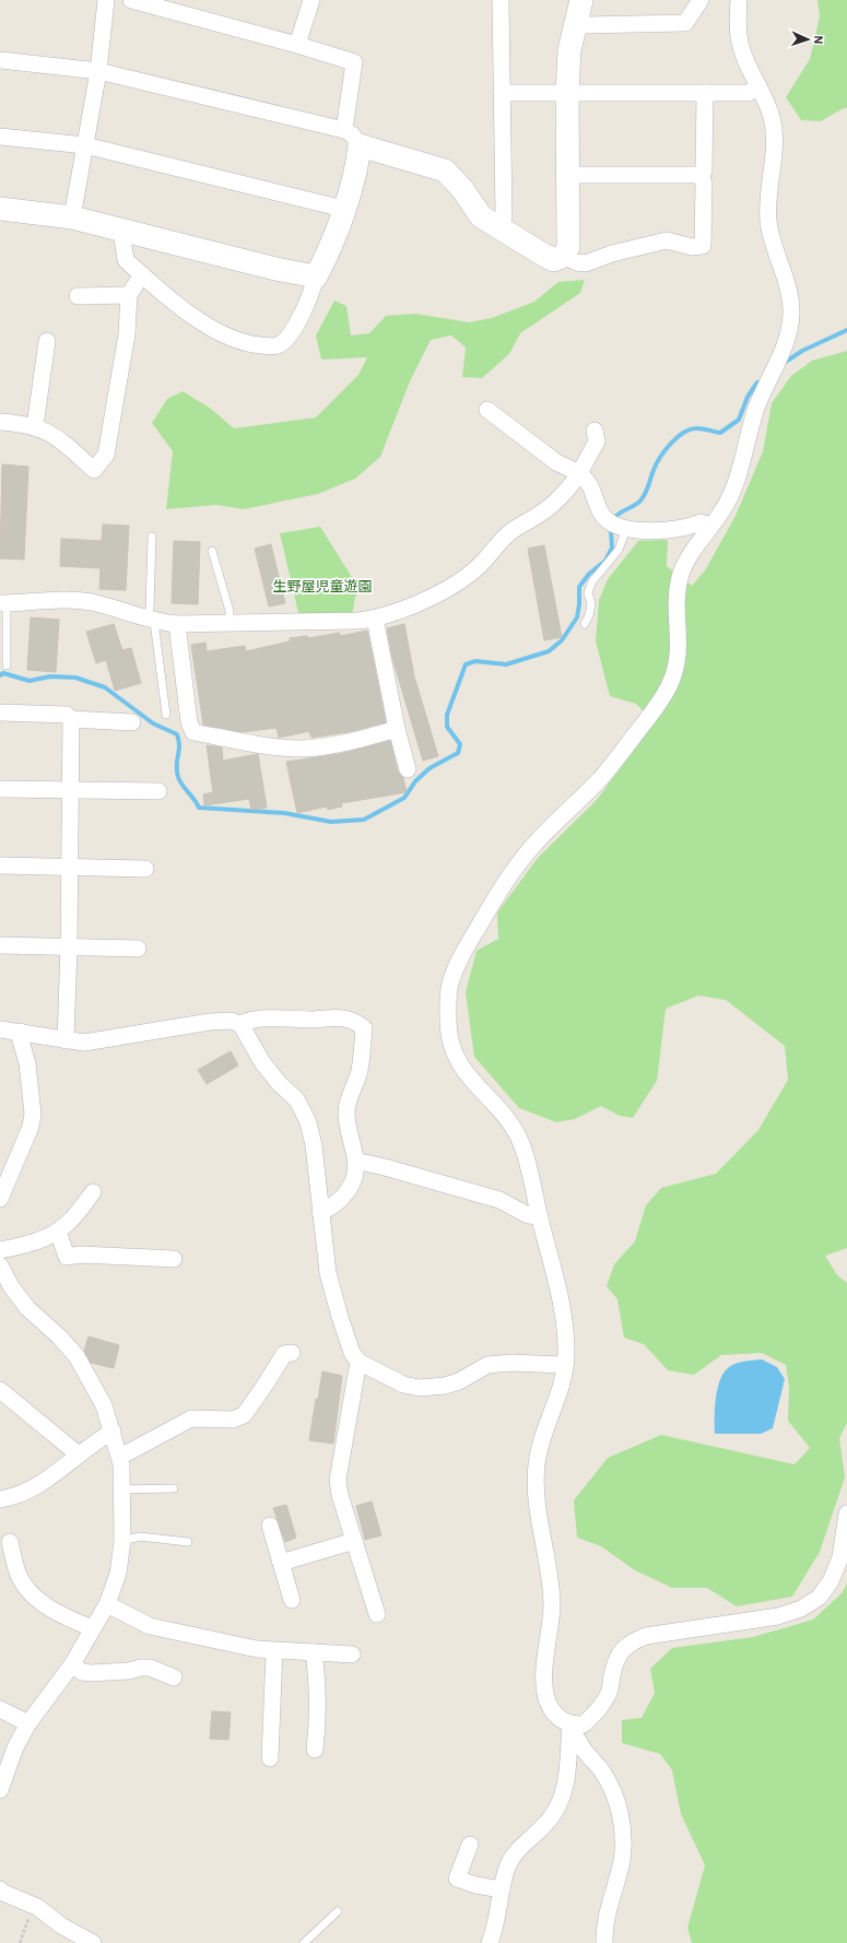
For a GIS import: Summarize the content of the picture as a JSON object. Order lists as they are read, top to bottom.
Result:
{
  "parks": ["生野屋児童遊園"],
  "north": "right"
}
